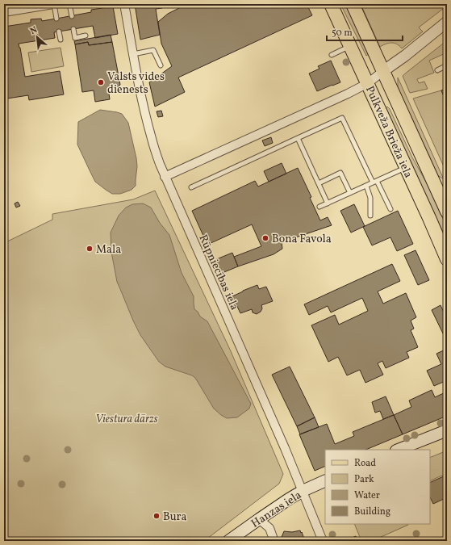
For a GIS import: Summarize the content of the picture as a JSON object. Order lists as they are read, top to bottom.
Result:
{
  "streets": {
    "main road": ["Pulkveža Brieža iela", "Hanzas iela"],
    "street": ["Rūpniecības iela"]
  },
  "crossings": [
    ["Rūpniecības iela", "Hanzas iela"]
  ],
  "parks": ["Viestura dārzs"],
  "places": [
    "Valsts vides dienests",
    "Bona Favola",
    "Mala",
    "Bura"
  ],
  "legend": [
    "Road",
    "Park",
    "Water",
    "Building"
  ],
  "scale_bar": "50 m",
  "north": "top left"
}
